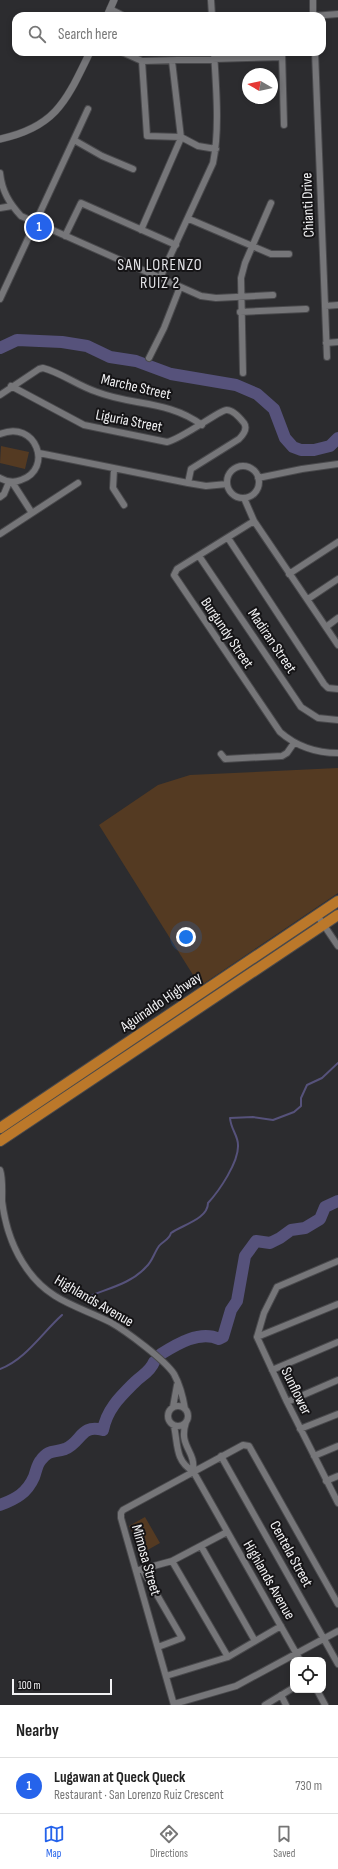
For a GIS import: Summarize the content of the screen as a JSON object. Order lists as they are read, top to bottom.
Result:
{
  "streets": {
    "highway": ["Aguinaldo Highway"],
    "street": [
      "Chianti Drive",
      "Marche Street",
      "Liguria Street",
      "Burgundy Street",
      "Madiran Street",
      "Highlands Avenue",
      "Sunflower",
      "Centela Street",
      "Mimosa Street"
    ]
  },
  "crossings": [
    ["Marche Street", "Liguria Street"],
    ["Burgundy Street", "Madiran Street"],
    ["Highlands Avenue", "Mimosa Street"],
    ["Centela Street", "Mimosa Street"]
  ],
  "districts": ["SAN LORENZO RUIZ 2"],
  "scale_bar": "100 m",
  "north": "left",
  "page": {
    "search": "Search here",
    "pins": "1",
    "scale": "100 m",
    "heading": "Nearby",
    "list": [
      {
        "mark": "1",
        "name": "Lugawan at Queck Queck",
        "note": "Restaurant · San Lorenzo Ruiz Crescent",
        "value": "730 m"
      }
    ],
    "nav": ["Map", "Directions", "Saved"]
  }
}
